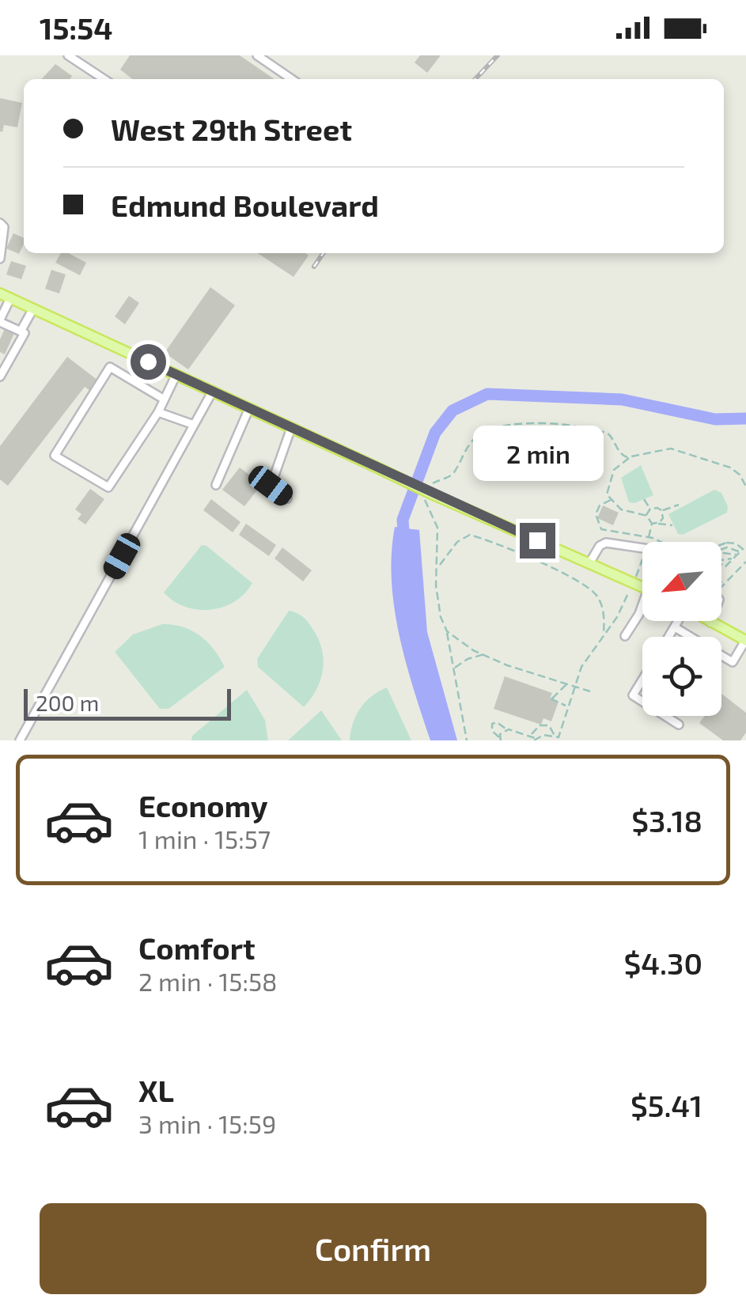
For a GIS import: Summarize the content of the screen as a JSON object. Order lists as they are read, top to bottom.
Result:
{
  "scale_bar": "200 m",
  "north": "bottom left",
  "page": {
    "status": "15:54",
    "banner": ["West 29th Street", "Edmund Boulevard"],
    "bubble": "2 min",
    "scale": "200 m",
    "list": [
      {
        "name": "Economy",
        "note": "1 min · 15:57",
        "value": "$3.18"
      },
      {
        "name": "Comfort",
        "note": "2 min · 15:58",
        "value": "$4.30"
      },
      {
        "name": "XL",
        "note": "3 min · 15:59",
        "value": "$5.41"
      }
    ],
    "buttons": "Confirm"
  }
}
